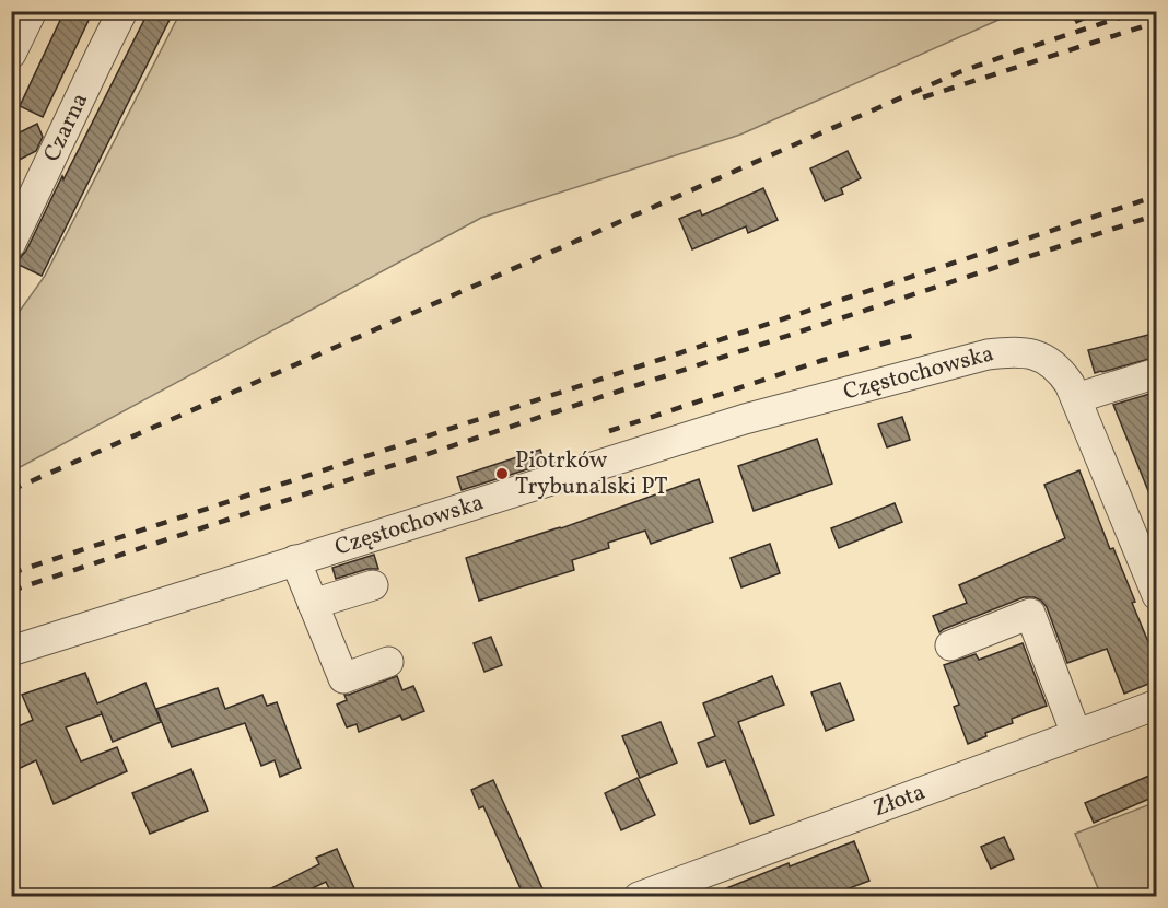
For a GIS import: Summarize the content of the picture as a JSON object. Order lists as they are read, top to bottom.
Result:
{
  "streets": {
    "street": ["Czarna", "Częstochowska", "Złota"]
  },
  "places": ["Piotrków Trybunalski PT"]
}
